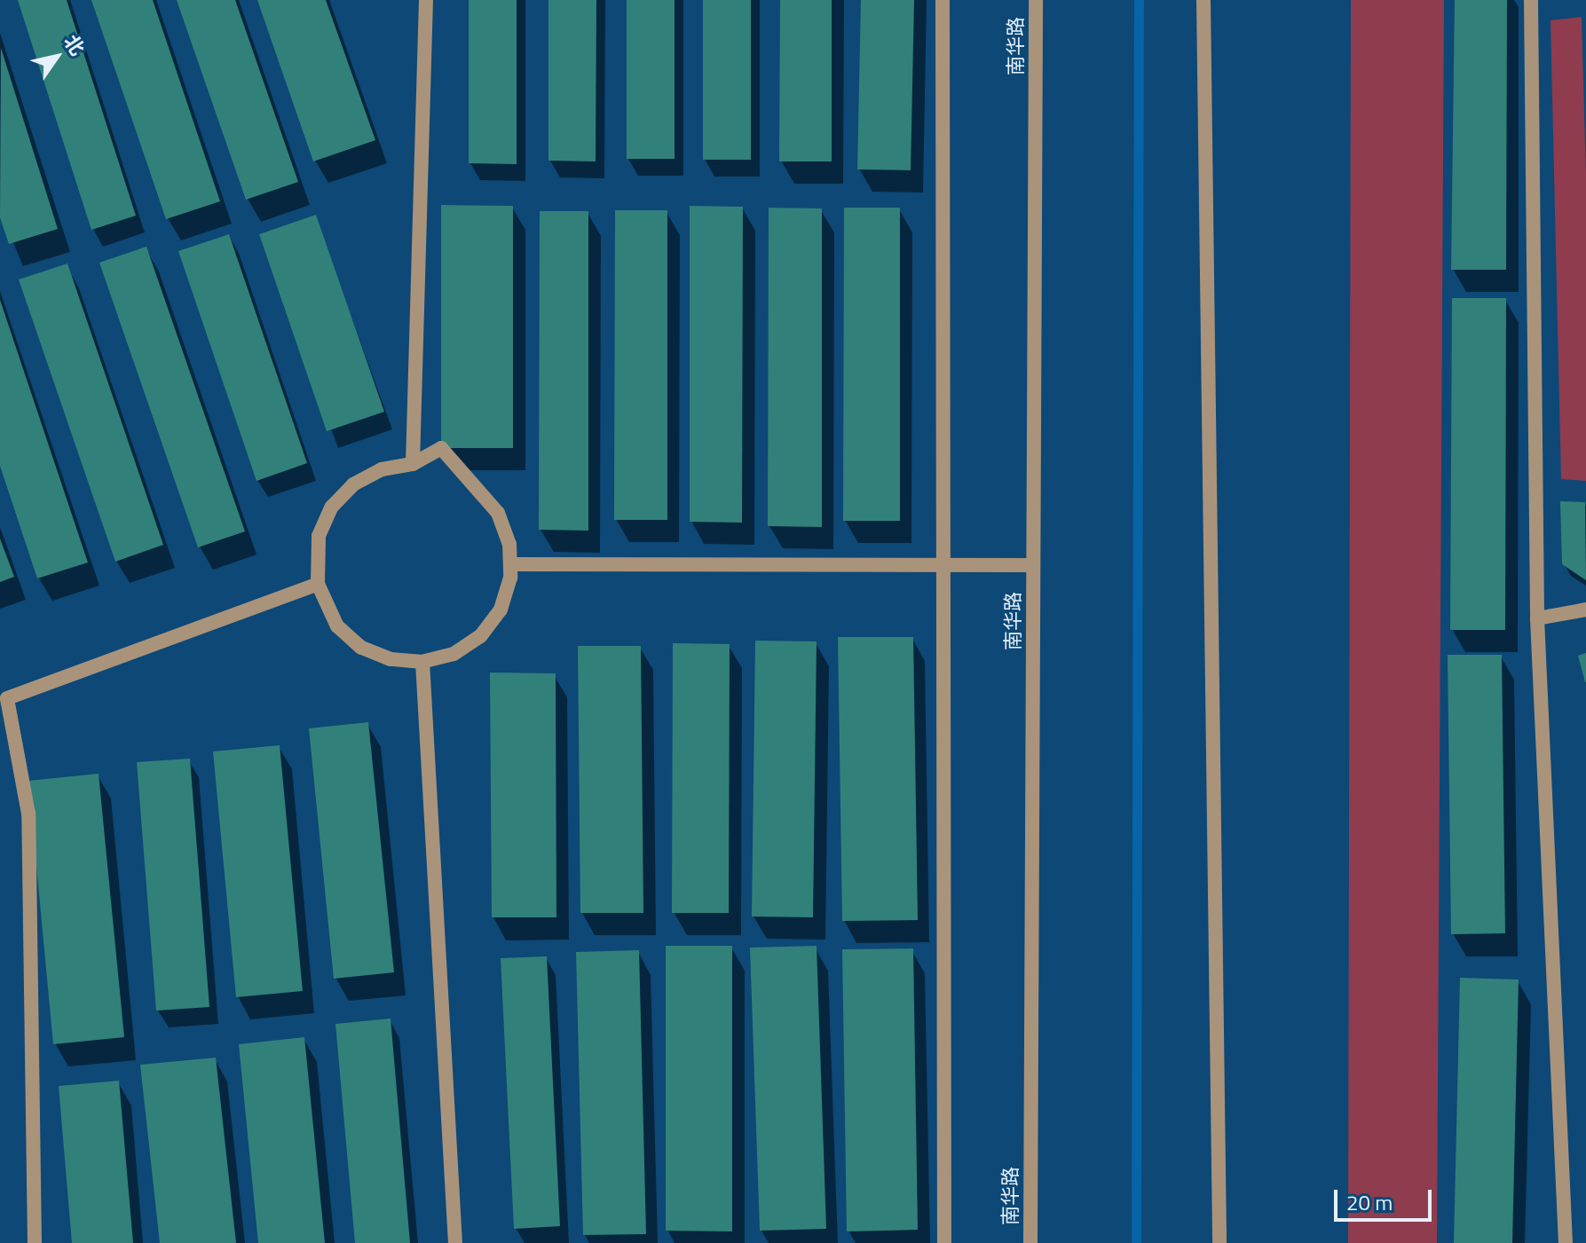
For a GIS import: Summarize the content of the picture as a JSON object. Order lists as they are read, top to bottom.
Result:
{
  "streets": {
    "street": ["南华路"]
  },
  "scale_bar": "20 m",
  "north": "top right"
}
